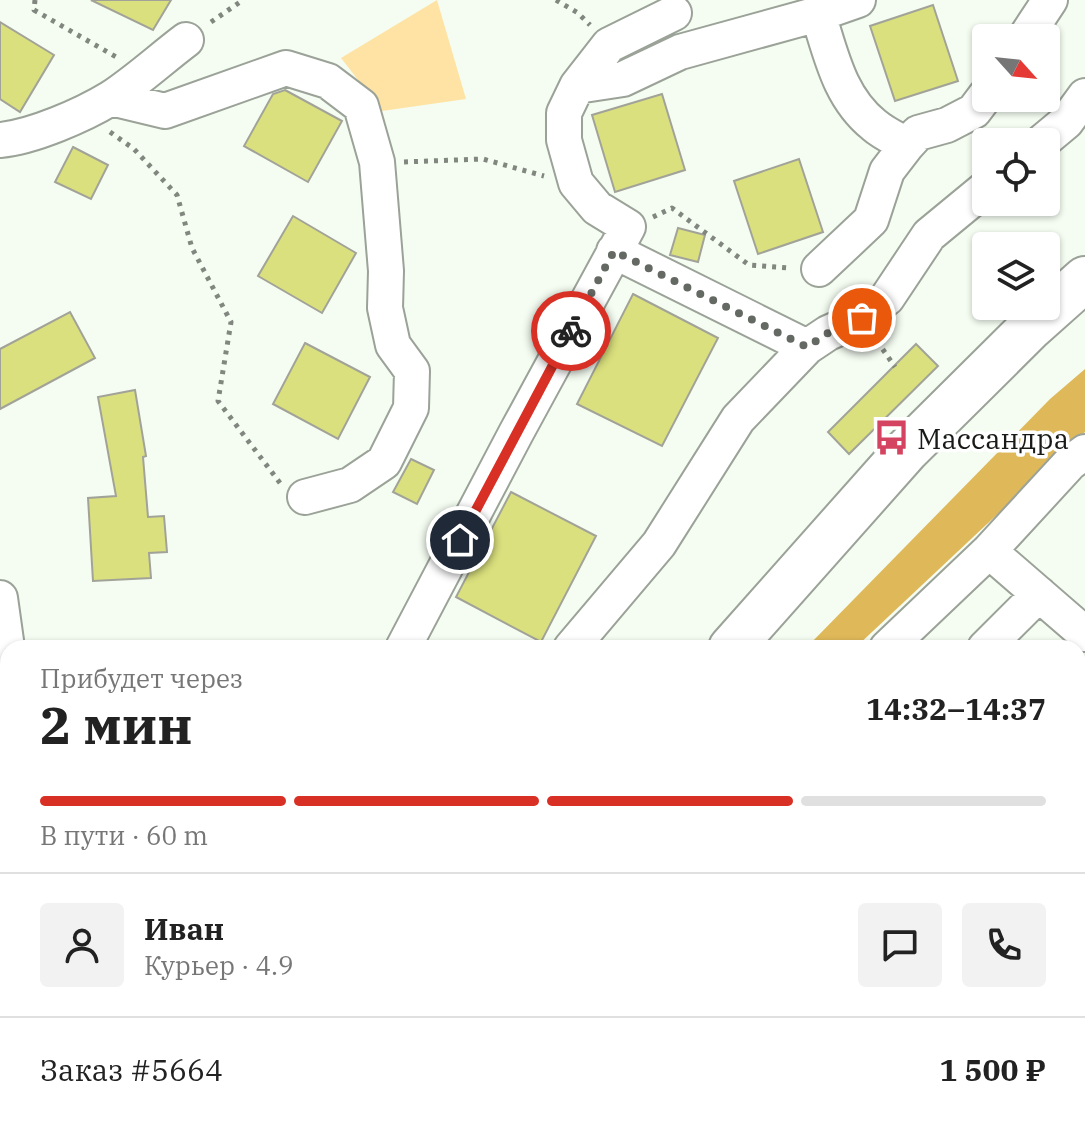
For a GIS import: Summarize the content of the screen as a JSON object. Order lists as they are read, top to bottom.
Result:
{
  "places": {
    "bus stop": ["Массандра"]
  },
  "north": "bottom right",
  "page": {
    "heading": ["2 мин", "Прибудет через", "14:32–14:37"],
    "panel": [
      "Иван",
      "Курьер · 4.9",
      "Заказ #5664",
      "1 500 ₽"
    ],
    "bar": "В пути · 60 m"
  }
}
